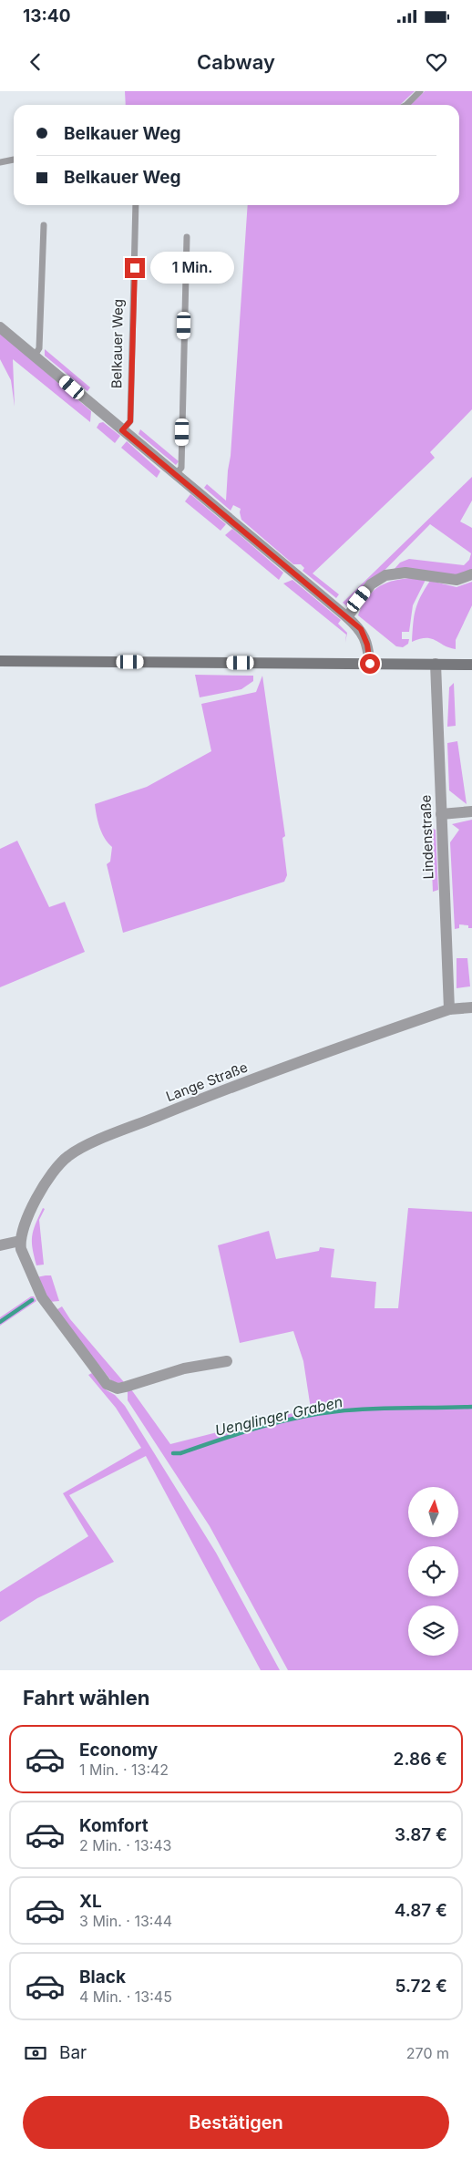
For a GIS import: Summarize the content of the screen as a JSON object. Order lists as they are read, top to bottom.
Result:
{
  "streets": {
    "street": ["Lindenstraße", "Lange Straße"],
    "lane": ["Belkauer Weg"]
  },
  "crossings": [
    ["Lindenstraße", "Lange Straße"]
  ],
  "water": ["Uenglinger Graben"],
  "north": "top",
  "page": {
    "status": "13:40",
    "header": "Cabway",
    "banner": ["Belkauer Weg", "Belkauer Weg"],
    "bubble": "1 Min.",
    "heading": "Fahrt wählen",
    "list": [
      {
        "name": "Economy",
        "note": "1 Min. · 13:42",
        "value": "2.86 €"
      },
      {
        "name": "Komfort",
        "note": "2 Min. · 13:43",
        "value": "3.87 €"
      },
      {
        "name": "XL",
        "note": "3 Min. · 13:44",
        "value": "4.87 €"
      },
      {
        "name": "Black",
        "note": "4 Min. · 13:45",
        "value": "5.72 €"
      }
    ],
    "pay": ["Bar", "270 m"],
    "buttons": "Bestätigen"
  }
}
